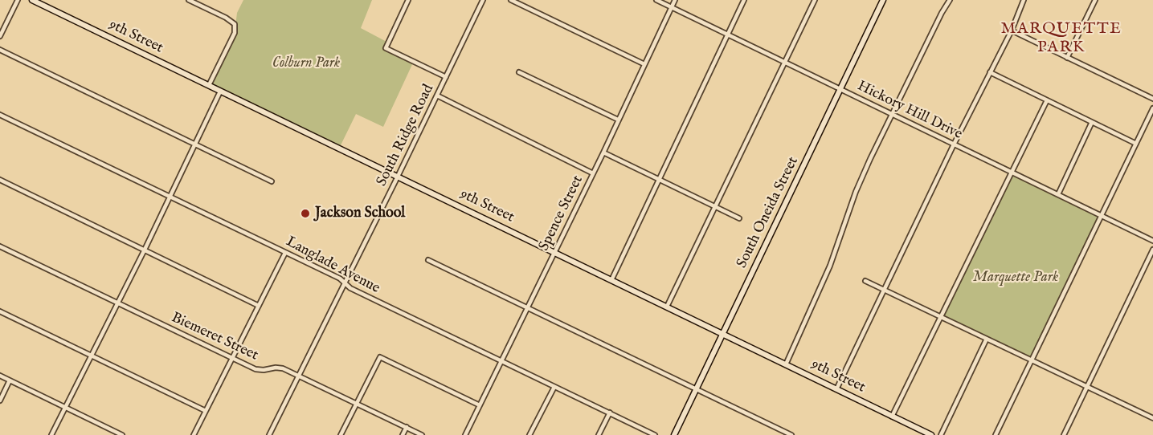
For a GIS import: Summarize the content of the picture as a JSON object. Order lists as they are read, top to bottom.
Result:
{
  "streets": {
    "street": [
      "9th Street",
      "Hickory Hill Drive",
      "South Ridge Road",
      "South Oneida Street",
      "Spence Street",
      "Langlade Avenue",
      "Biemeret Street"
    ]
  },
  "crossings": [
    ["9th Street", "South Ridge Road"],
    ["9th Street", "South Oneida Street"],
    ["9th Street", "Spence Street"],
    ["Hickory Hill Drive", "South Oneida Street"],
    ["Hickory Hill Drive", "Spence Street"],
    ["South Ridge Road", "Langlade Avenue"],
    ["South Ridge Road", "Biemeret Street"],
    ["Spence Street", "Langlade Avenue"]
  ],
  "districts": ["MARQUETTE PARK"],
  "parks": ["Colburn Park", "Marquette Park"],
  "places": ["Jackson School"]
}
